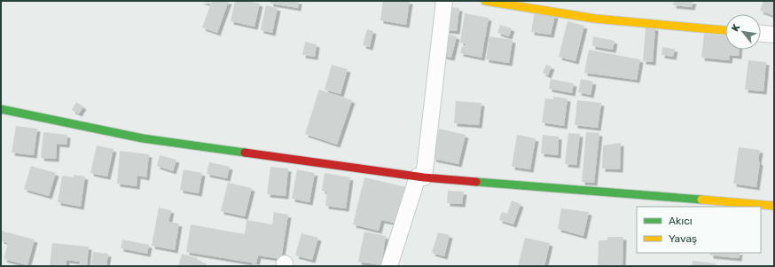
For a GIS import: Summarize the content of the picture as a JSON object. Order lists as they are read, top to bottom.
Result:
{
  "legend": ["Akıcı", "Yavaş"],
  "north": "top left"
}
